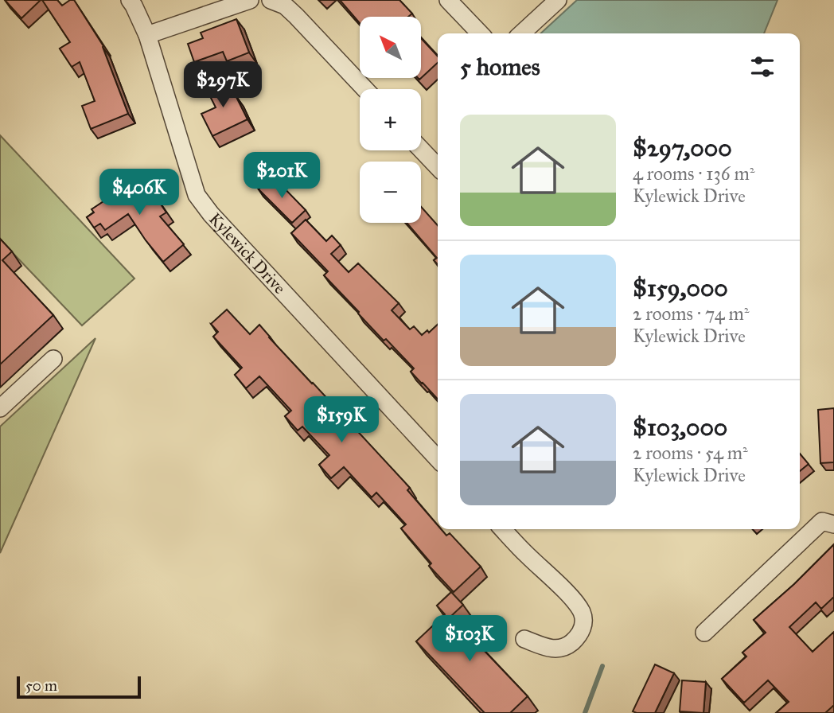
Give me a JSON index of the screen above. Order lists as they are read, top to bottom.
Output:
{
  "streets": {
    "street": ["Kylewick Drive"]
  },
  "scale_bar": "50 m",
  "north": "top left",
  "page": {
    "map_buttons": ["+", "−"],
    "heading": "5 homes",
    "price": [
      "$297K",
      "$201K",
      "$406K",
      "$159K",
      "$103K"
    ],
    "list": [
      {
        "name": "$297,000",
        "note": "4 rooms · 136 m² · Kylewick Drive"
      },
      {
        "name": "$159,000",
        "note": "2 rooms · 74 m² · Kylewick Drive"
      },
      {
        "name": "$103,000",
        "note": "2 rooms · 54 m² · Kylewick Drive"
      }
    ],
    "scale": "50 m"
  }
}
